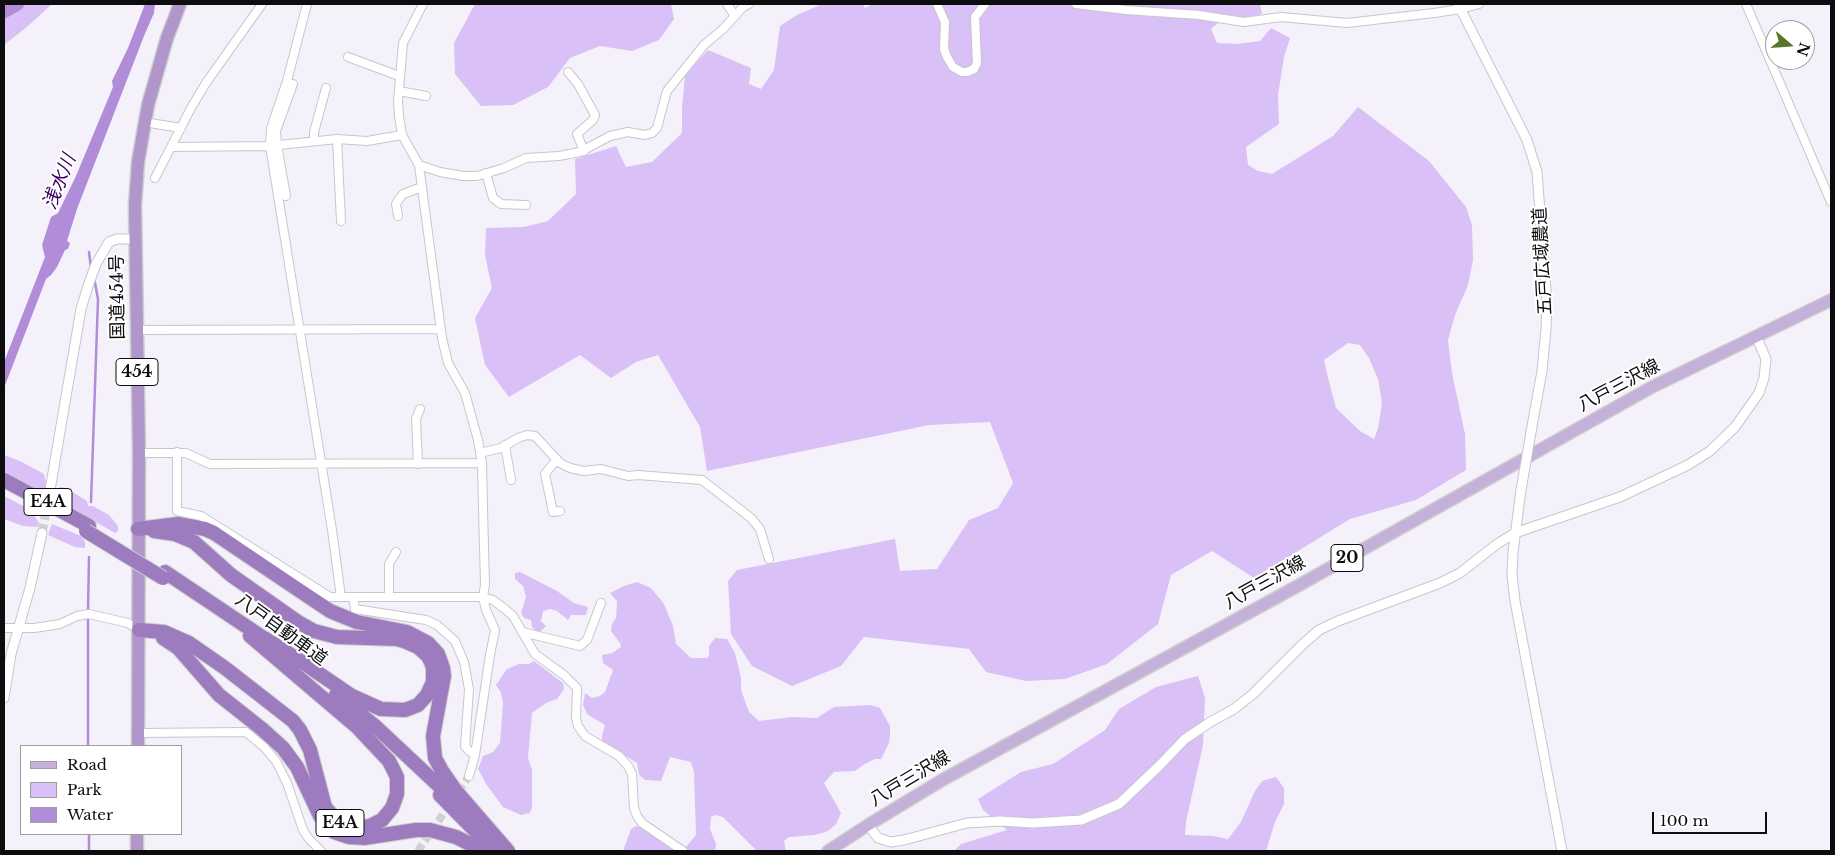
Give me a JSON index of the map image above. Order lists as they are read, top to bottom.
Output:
{
  "streets": {
    "highway": [
      "国道454号",
      "454",
      "E4A",
      "八戸自動車道"
    ],
    "main road": ["八戸三沢線", "20"],
    "street": ["五戸広域農道"]
  },
  "crossings": [
    ["国道454号", "E4A"],
    ["E4A", "八戸自動車道"]
  ],
  "water": ["浅水川"],
  "legend": ["Road", "Park", "Water"],
  "scale_bar": "100 m",
  "north": "right"
}
